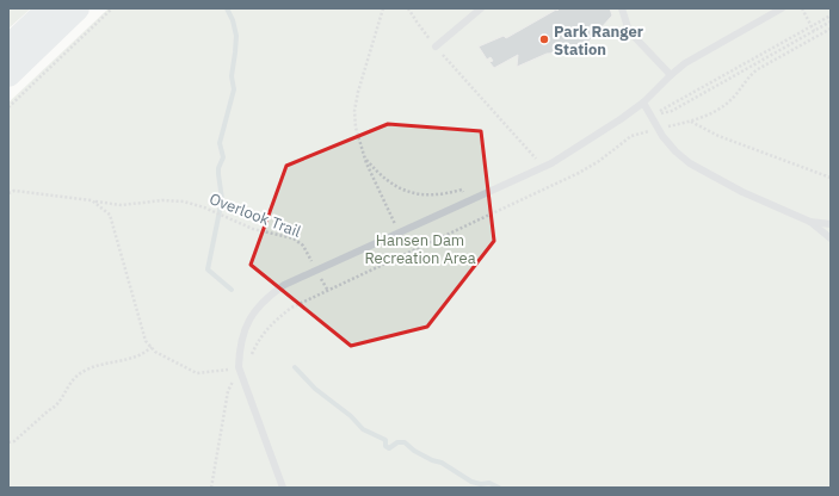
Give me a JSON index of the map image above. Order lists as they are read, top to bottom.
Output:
{
  "streets": {
    "path": ["Overlook Trail"]
  },
  "parks": ["Hansen Dam Recreation Area"],
  "places": ["Park Ranger Station"]
}
